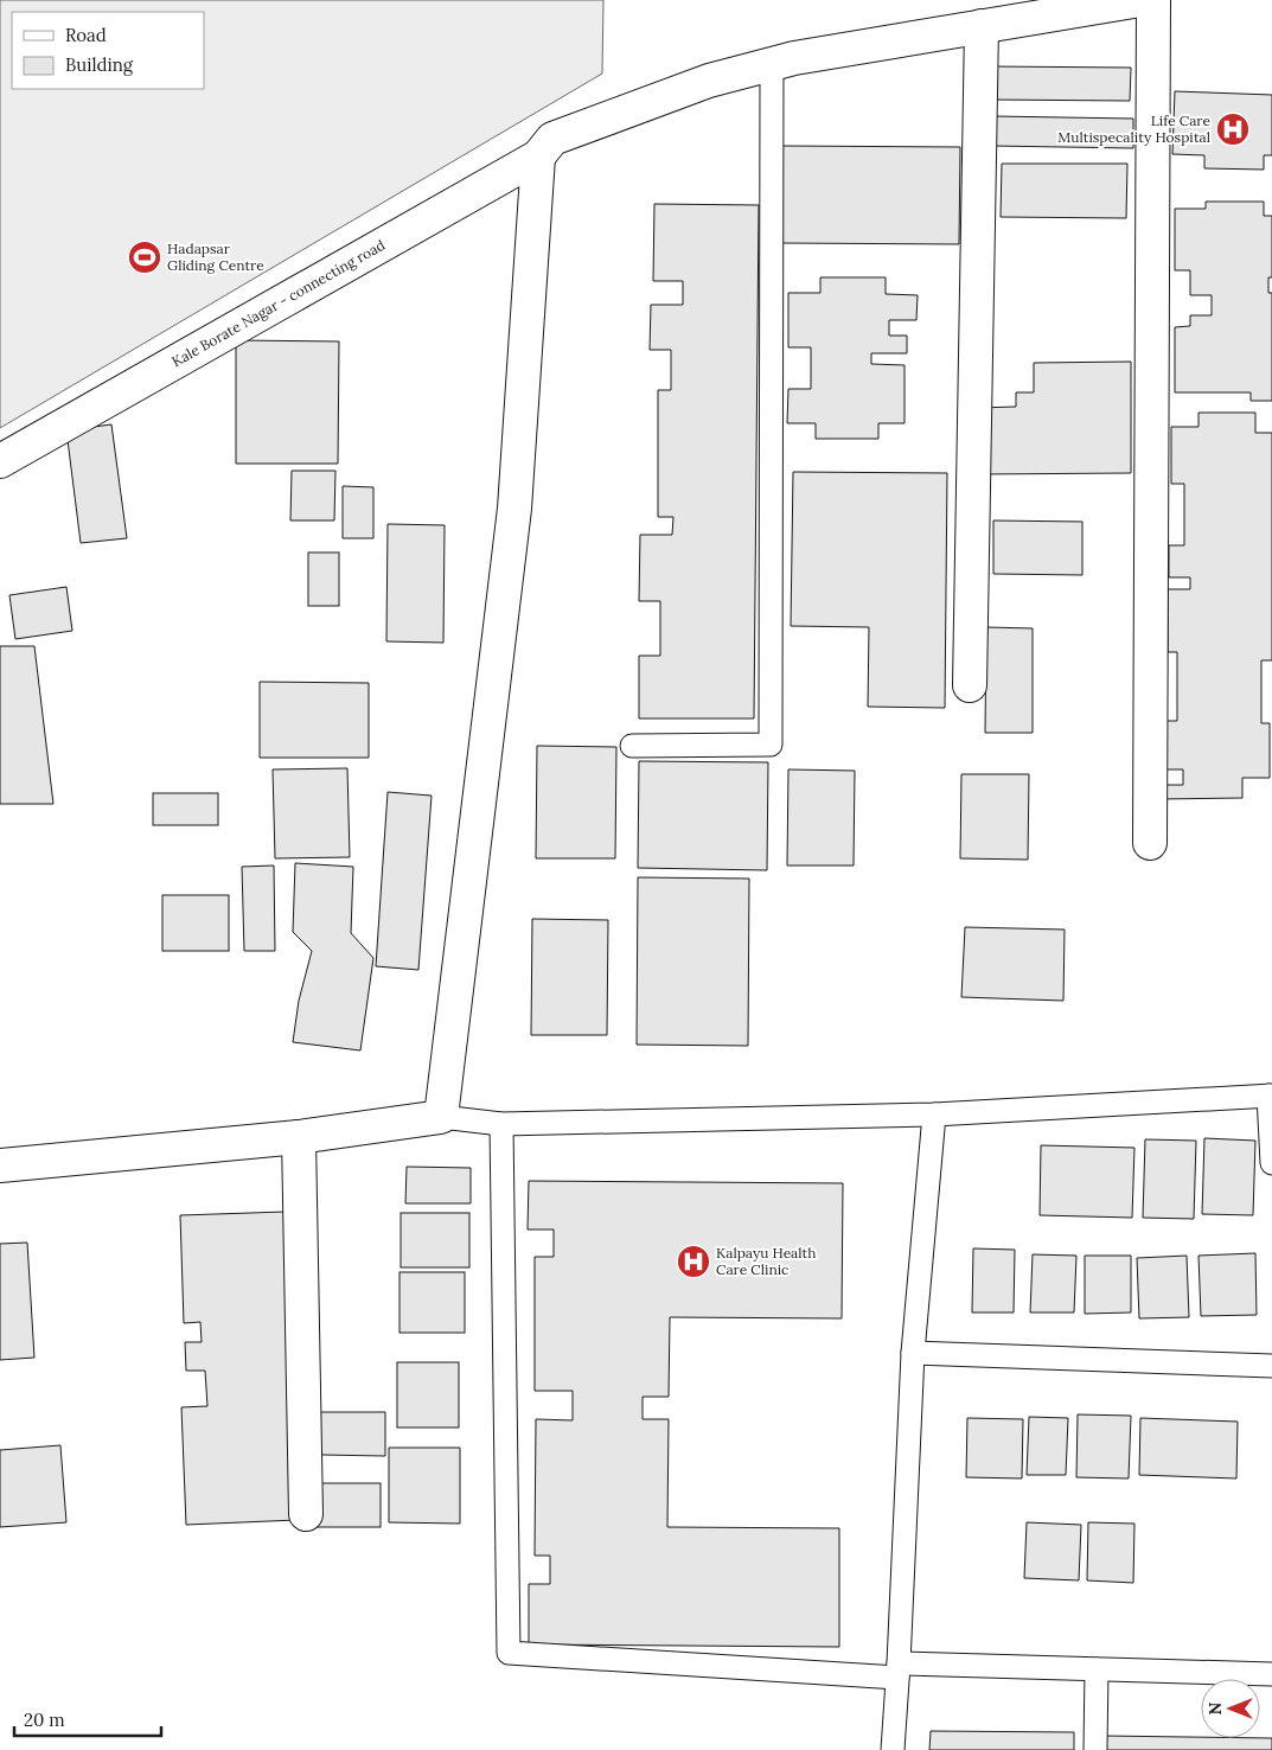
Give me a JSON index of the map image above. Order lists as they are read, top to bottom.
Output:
{
  "streets": {
    "street": ["Kale Borate Nagar - connecting road"]
  },
  "places": {
    "hospital": ["Life Care Multispecality Hospital", "Kalpayu Health Care Clinic"],
    "sports": ["Hadapsar Gliding Centre"]
  },
  "legend": ["Road", "Building"],
  "scale_bar": "20 m",
  "north": "left"
}
